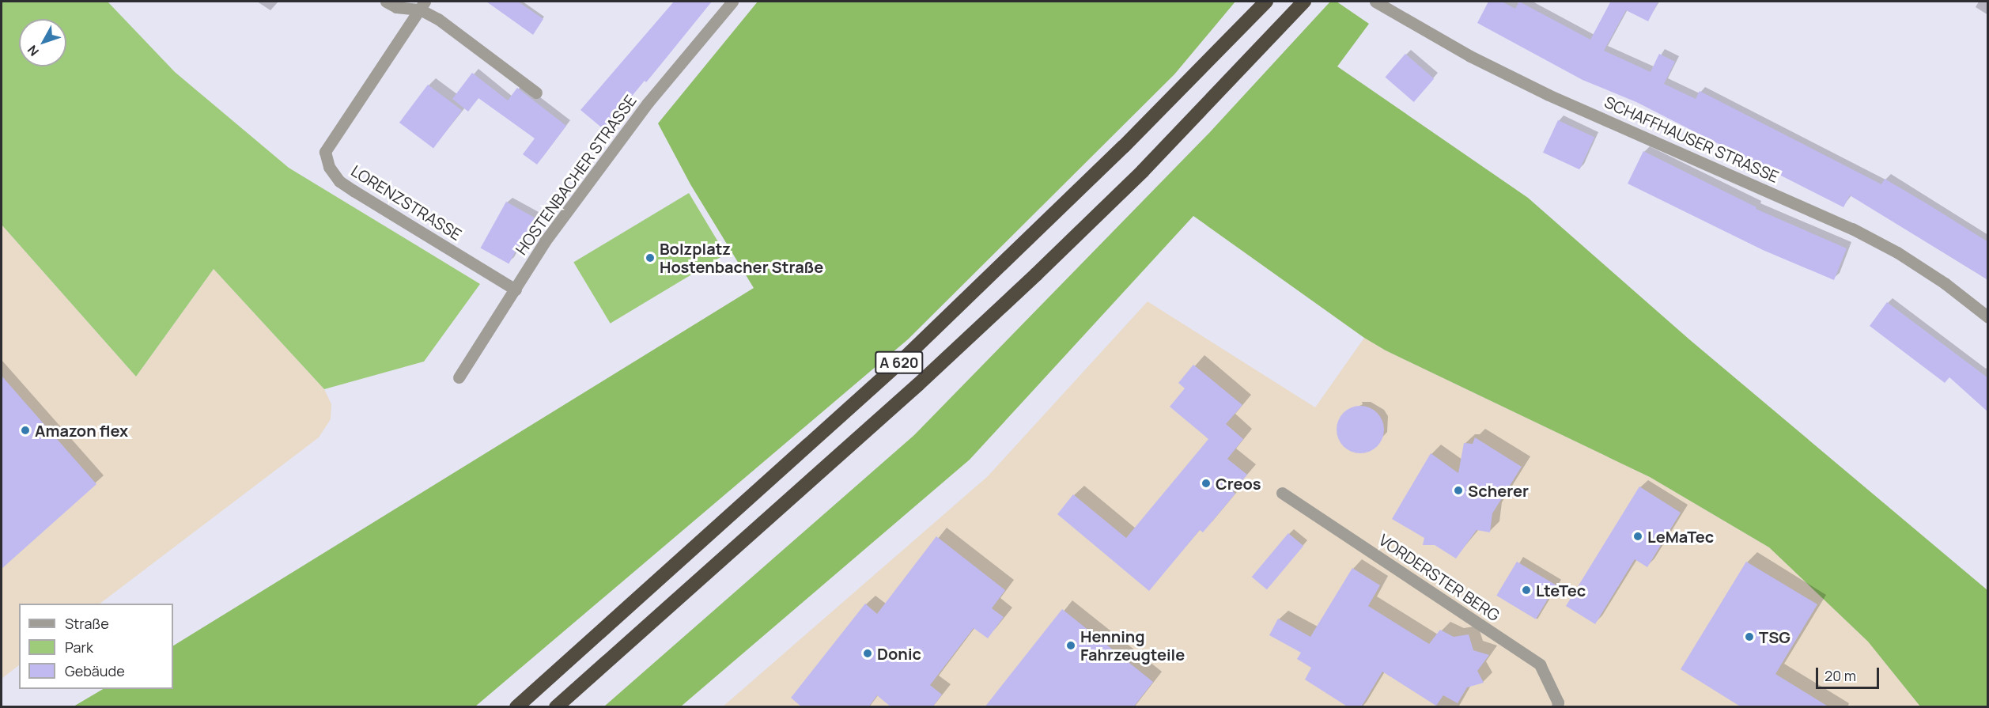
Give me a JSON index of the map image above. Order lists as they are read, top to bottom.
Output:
{
  "streets": {
    "highway": ["A 620"],
    "street": [
      "SCHAFFHAUSER STRASSE",
      "HOSTENBACHER STRASSE",
      "LORENZSTRASSE",
      "VORDERSTER BERG"
    ]
  },
  "crossings": [
    ["HOSTENBACHER STRASSE", "LORENZSTRASSE"]
  ],
  "places": [
    "Bolzplatz Hostenbacher Straße",
    "Amazon flex",
    "Creos",
    "Scherer",
    "LeMaTec",
    "LteTec",
    "TSG",
    "Henning Fahrzeugteile",
    "Donic"
  ],
  "legend": ["Straße", "Park", "Gebäude"],
  "scale_bar": "20 m",
  "north": "bottom left"
}
